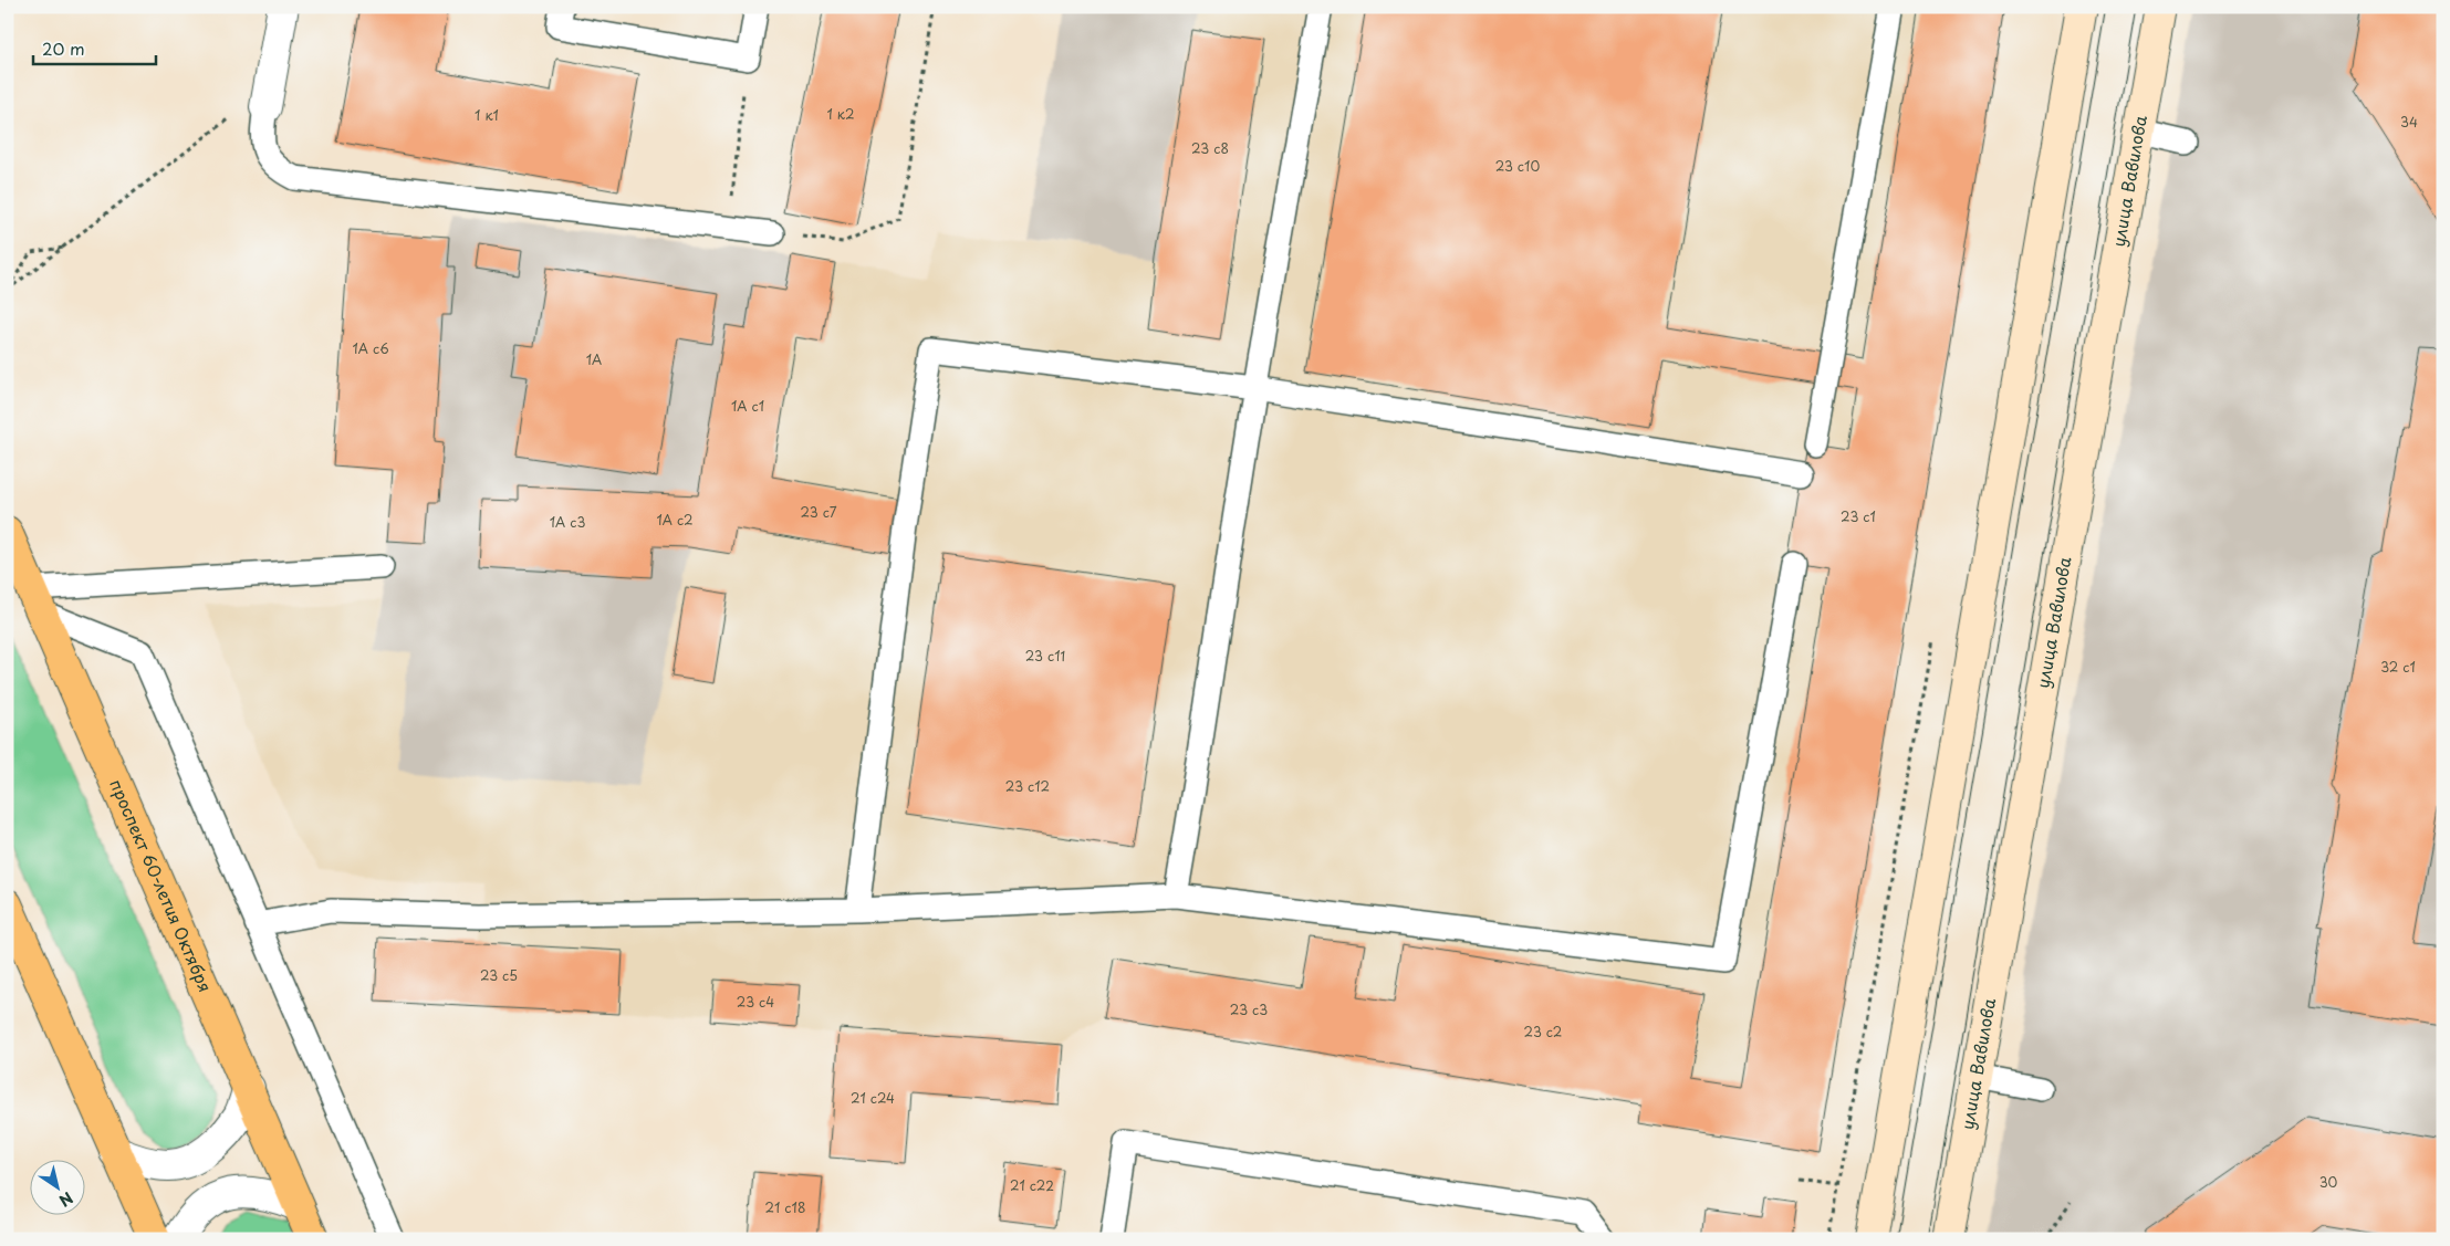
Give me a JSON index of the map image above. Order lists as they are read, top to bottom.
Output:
{
  "streets": {
    "main road": ["улица Вавилова", "проспект 60-летия Октября"]
  },
  "house_numbers": [
    "1 к2",
    "1 к1",
    "34",
    "23 с8",
    "23 с10",
    "1А с6",
    "1А",
    "1А с1",
    "23 с7",
    "23 с1",
    "1А с2",
    "1А с3",
    "23 с11",
    "32 с1",
    "23 с12",
    "23 с5",
    "23 с4",
    "23 с3",
    "23 с2",
    "21 с24",
    "30",
    "21 с22",
    "21 с18"
  ],
  "scale_bar": "20 m",
  "north": "bottom right"
}
